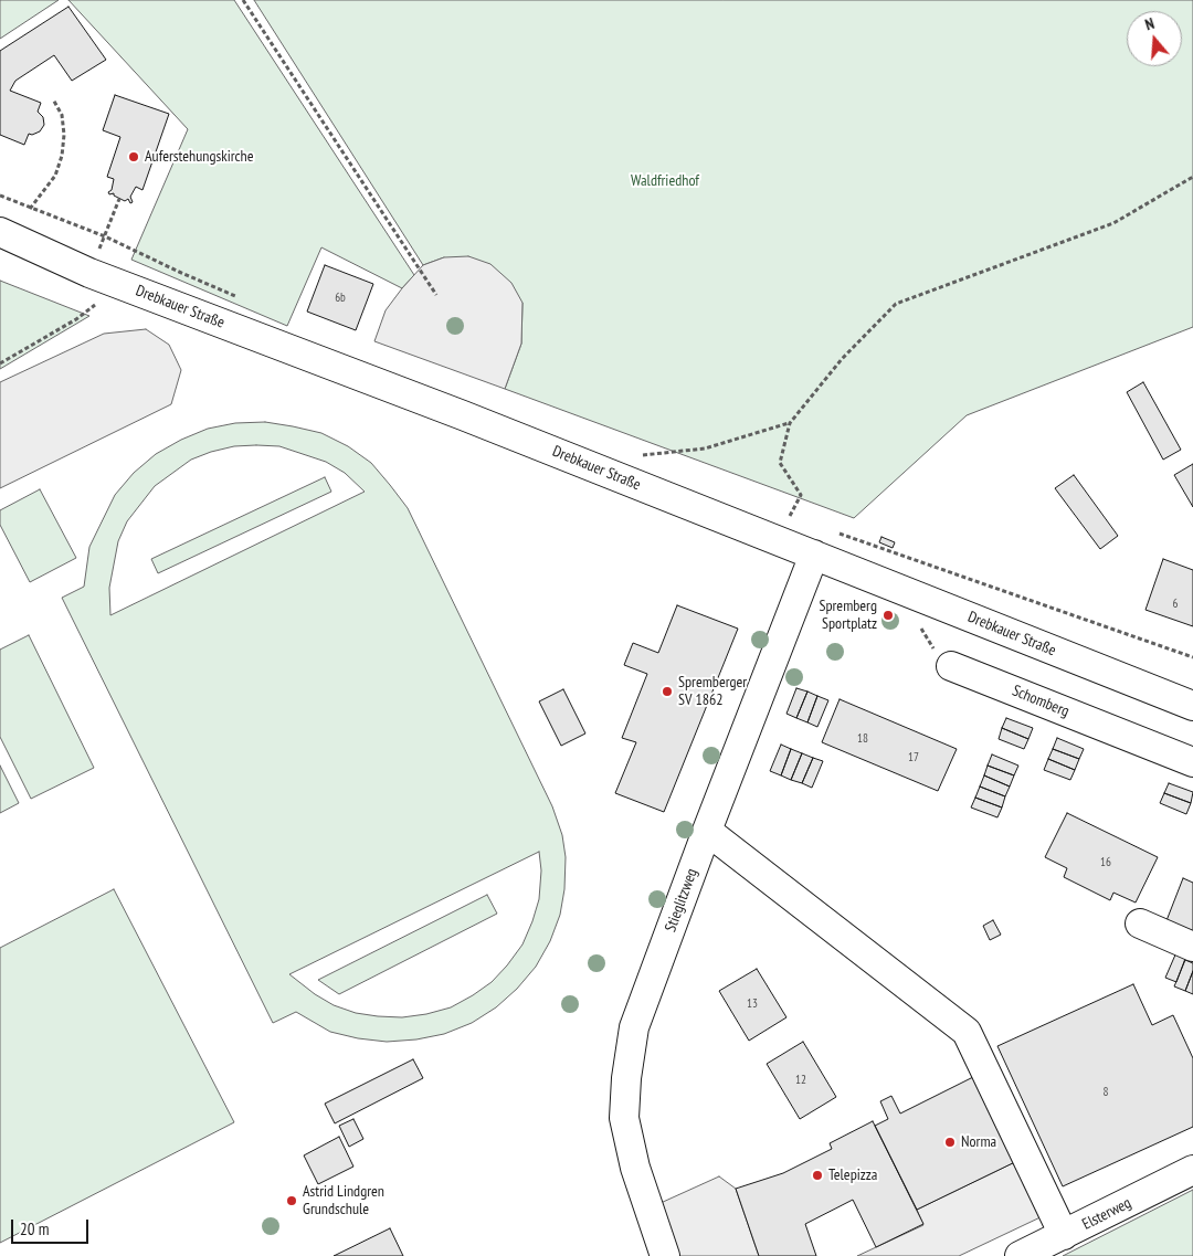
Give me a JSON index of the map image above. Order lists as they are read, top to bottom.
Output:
{
  "streets": {
    "street": [
      "Drebkauer Straße",
      "Schomberg",
      "Stieglitzweg",
      "Elsterweg"
    ]
  },
  "crossings": [
    ["Drebkauer Straße", "Stieglitzweg"]
  ],
  "parks": ["Waldfriedhof"],
  "places": [
    "Auferstehungskirche",
    "Spremberg Sportplatz",
    "Spremberger SV 1862",
    "Norma",
    "Telepizza",
    "Astrid Lindgren Grundschule"
  ],
  "house_numbers": [
    "6b",
    "6",
    "18",
    "17",
    "16",
    "13",
    "12",
    "8"
  ],
  "scale_bar": "20 m",
  "north": "top"
}
